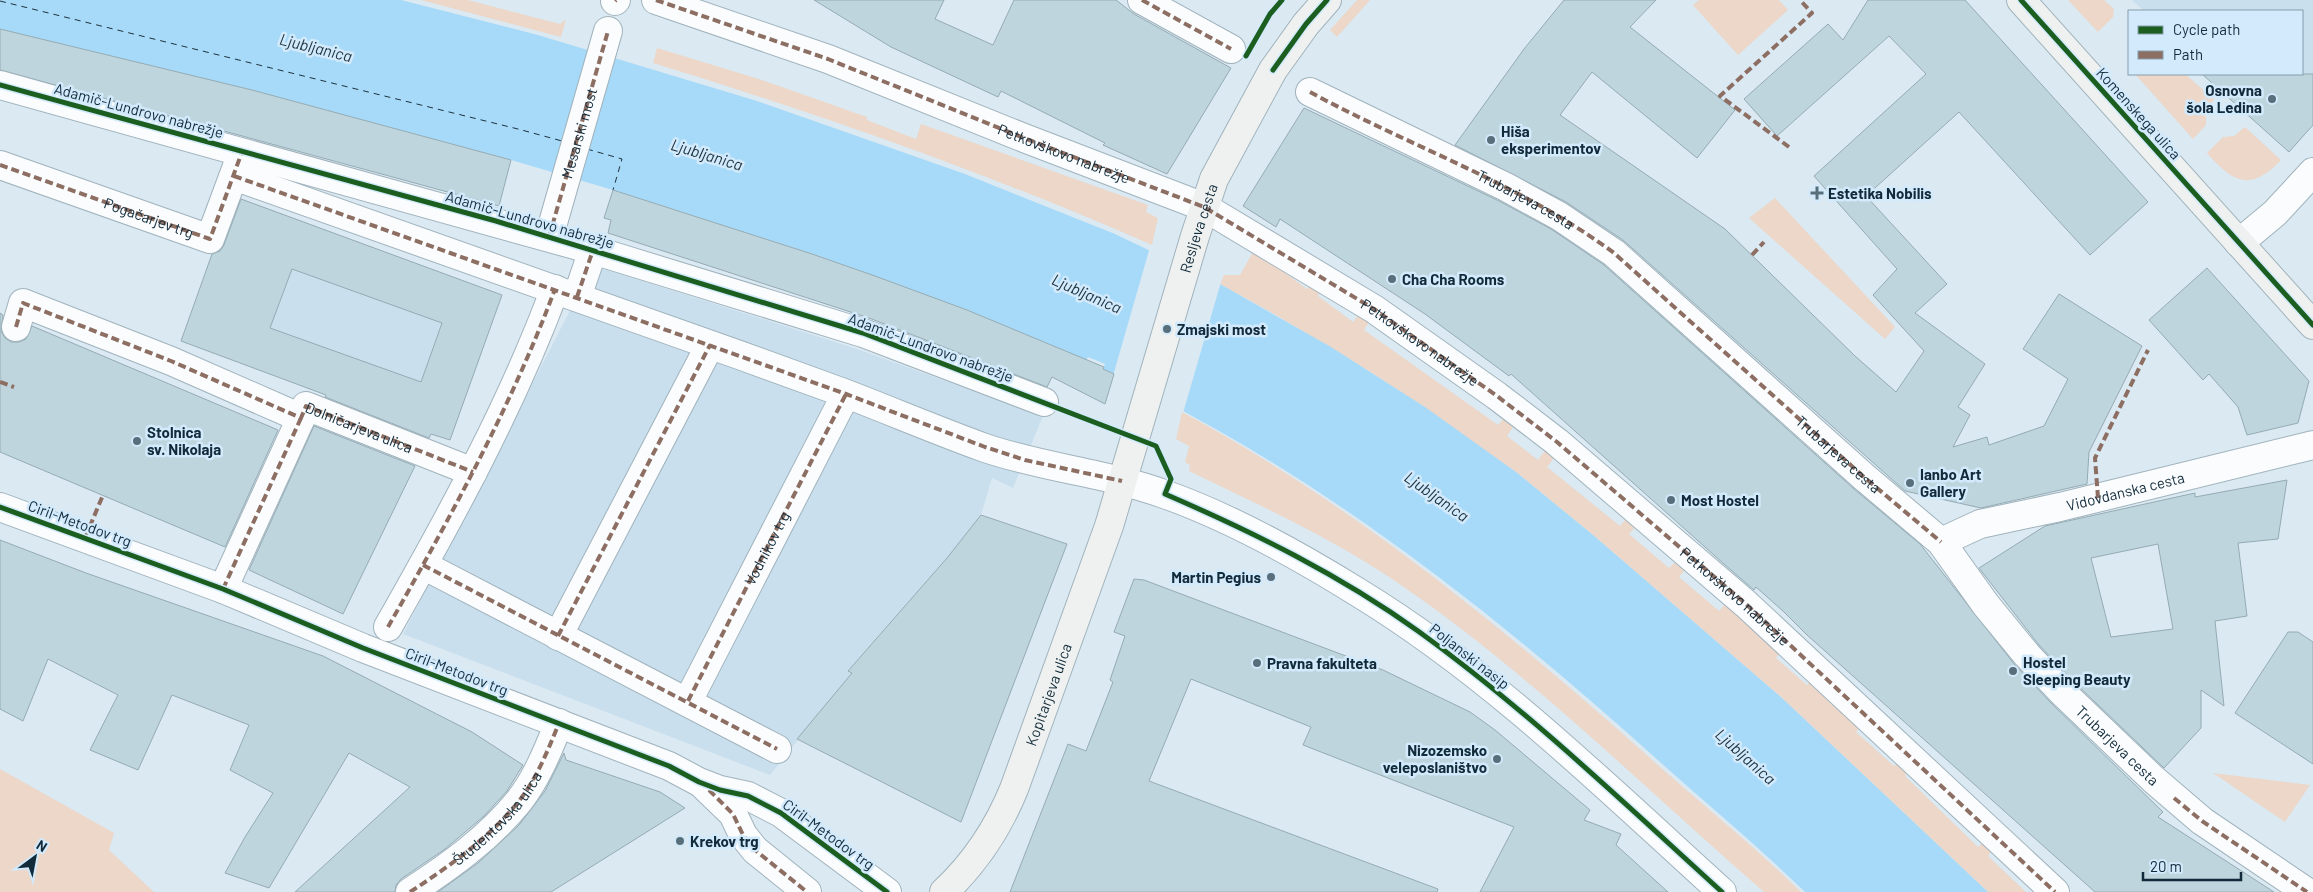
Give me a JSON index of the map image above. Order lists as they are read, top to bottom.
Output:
{
  "streets": {
    "main road": ["Komenskega ulica", "Resljeva cesta", "Kopitarjeva ulica"],
    "street": [
      "Adamič-Lundrovo nabrežje",
      "Mesarski most",
      "Petkovškovo nabrežje",
      "Trubarjeva cesta",
      "Pogačarjev trg",
      "Dolničarjeva ulica",
      "Vidovdanska cesta",
      "Ciril-Metodov trg",
      "Vodnikov trg",
      "Poljanski nasip",
      "Študentovska ulica"
    ]
  },
  "crossings": [
    ["Adamič-Lundrovo nabrežje", "Mesarski most"],
    ["Adamič-Lundrovo nabrežje", "Pogačarjev trg"],
    ["Adamič-Lundrovo nabrežje", "Resljeva cesta"],
    ["Adamič-Lundrovo nabrežje", "Vodnikov trg"],
    ["Adamič-Lundrovo nabrežje", "Poljanski nasip"],
    ["Adamič-Lundrovo nabrežje", "Kopitarjeva ulica"],
    ["Petkovškovo nabrežje", "Resljeva cesta"],
    ["Trubarjeva cesta", "Vidovdanska cesta"],
    ["Resljeva cesta", "Poljanski nasip"],
    ["Resljeva cesta", "Kopitarjeva ulica"],
    ["Ciril-Metodov trg", "Študentovska ulica"],
    ["Poljanski nasip", "Kopitarjeva ulica"]
  ],
  "water": ["Ljubljanica"],
  "places": {
    "other": [
      "Osnovna šola Ledina",
      "Hiša eksperimentov",
      "Cha Cha Rooms",
      "Zmajski most",
      "Stolnica sv. Nikolaja",
      "Ianbo Art Gallery",
      "Most Hostel",
      "Martin Pegius",
      "Pravna fakulteta",
      "Hostel Sleeping Beauty",
      "Nizozemsko veleposlaništvo",
      "Krekov trg"
    ],
    "health": ["Estetika Nobilis"]
  },
  "legend": ["Cycle path", "Path"],
  "scale_bar": "20 m",
  "north": "top right"
}
